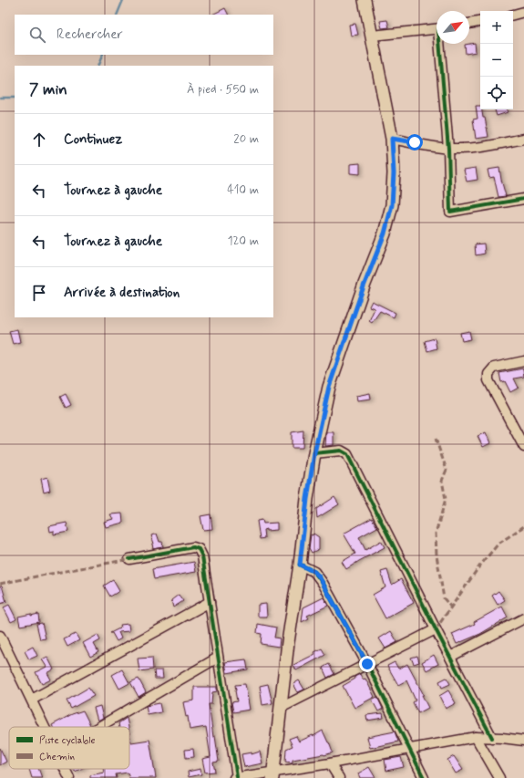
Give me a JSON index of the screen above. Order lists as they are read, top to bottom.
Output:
{
  "legend": ["Piste cyclable", "Chemin"],
  "north": "top right",
  "page": {
    "map_buttons": ["+", "−"],
    "search": "Rechercher",
    "heading": ["7 min", "À pied · 550 m"],
    "list": [
      ["Continuez", "20 m"],
      ["Tournez à gauche", "410 m"],
      ["Tournez à gauche", "120 m"],
      "Arrivée à destination"
    ]
  }
}
